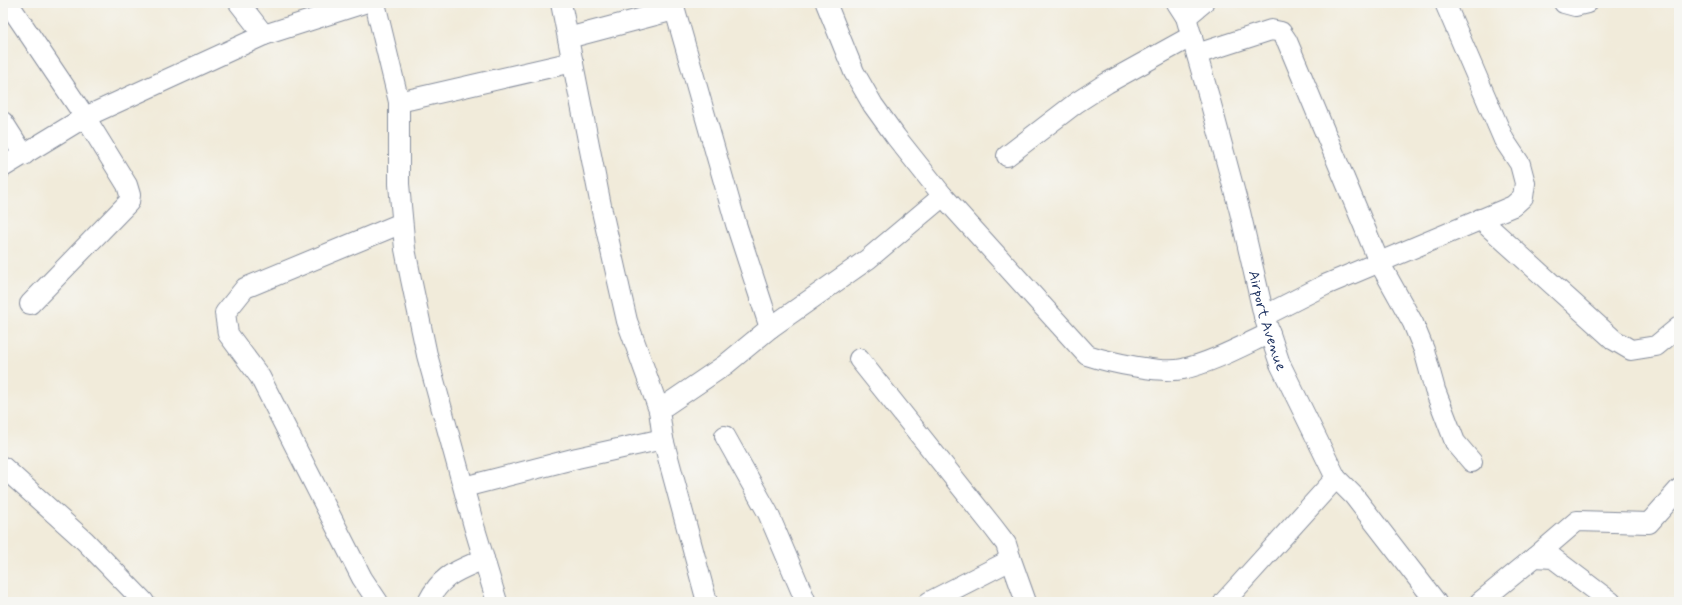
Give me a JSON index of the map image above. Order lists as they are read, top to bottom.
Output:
{
  "streets": {
    "street": ["Airport Avenue"]
  }
}
